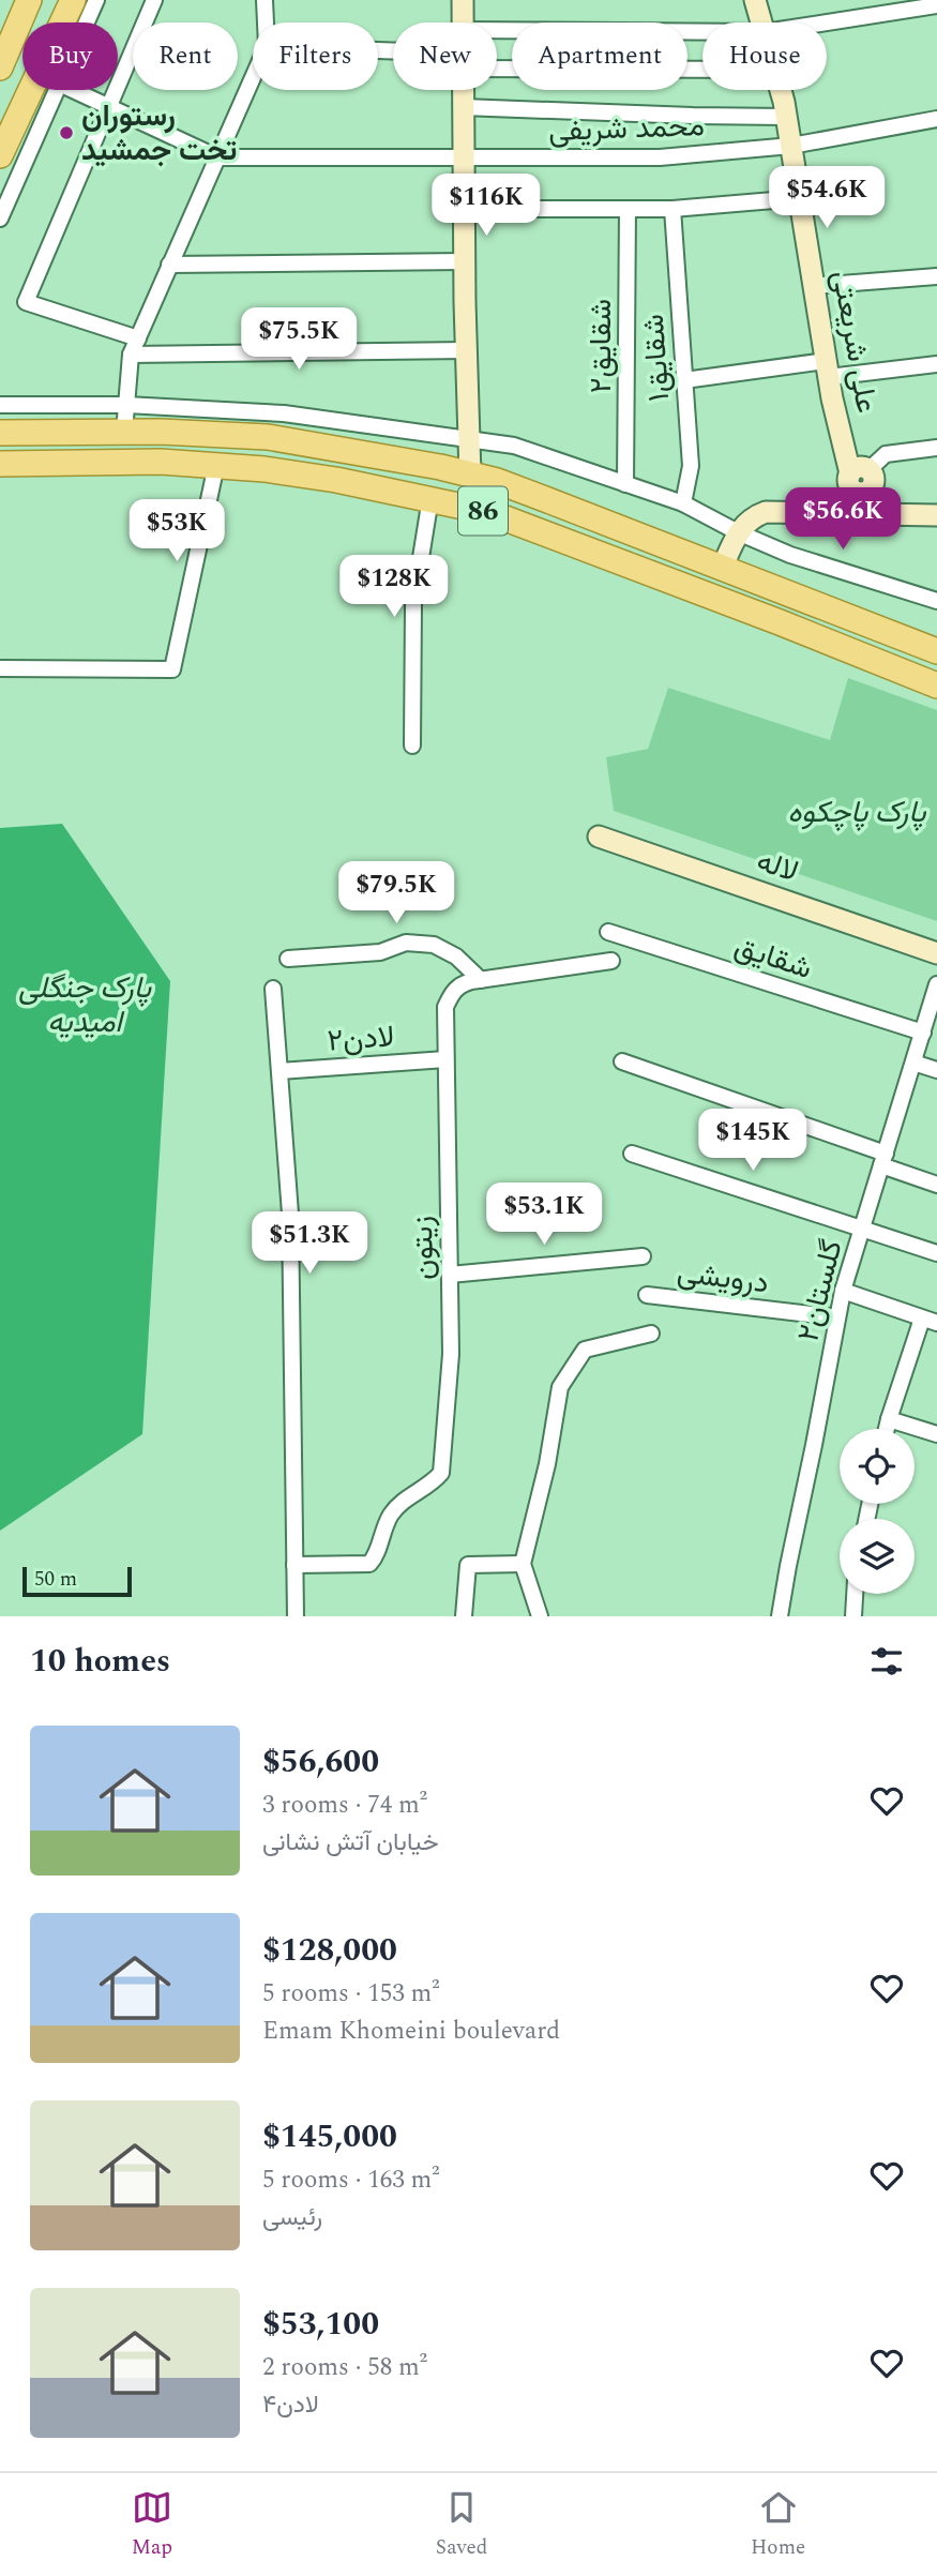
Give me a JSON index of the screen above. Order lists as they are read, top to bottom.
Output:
{
  "streets": {
    "main road": ["86"],
    "street": [
      "محمد شریفی",
      "علی شریعتی",
      "شقایق۲",
      "شقایق۱",
      "لاله",
      "شقایق",
      "لادن۲",
      "زیتون",
      "درویشی",
      "گلستان۲"
    ]
  },
  "crossings": [
    ["محمد شریفی", "علی شریعتی"],
    ["شقایق", "گلستان۲"],
    ["لادن۲", "زیتون"],
    ["درویشی", "گلستان۲"]
  ],
  "parks": ["پارک پاچکوه", "پارک جنگلی امیدیه"],
  "places": ["رستوران تخت جمشید"],
  "scale_bar": "50 m",
  "page": {
    "chip": [
      "Buy",
      "Rent",
      "Filters",
      "New",
      "Apartment",
      "House"
    ],
    "price": [
      "$54.6K",
      "$116K",
      "$75.5K",
      "$56.6K",
      "$53K",
      "$128K",
      "$79.5K",
      "$145K",
      "$53.1K",
      "$51.3K"
    ],
    "scale": "50 m",
    "heading": "10 homes",
    "list": [
      {
        "name": "$56,600",
        "note": "3 rooms · 74 m² · خیابان آتش نشانی"
      },
      {
        "name": "$128,000",
        "note": "5 rooms · 153 m² · Emam Khomeini boulevard"
      },
      {
        "name": "$145,000",
        "note": "5 rooms · 163 m² · رئیسی"
      },
      {
        "name": "$53,100",
        "note": "2 rooms · 58 m² · لادن۴"
      }
    ],
    "tabs": ["Map", "Saved", "Home"]
  }
}
